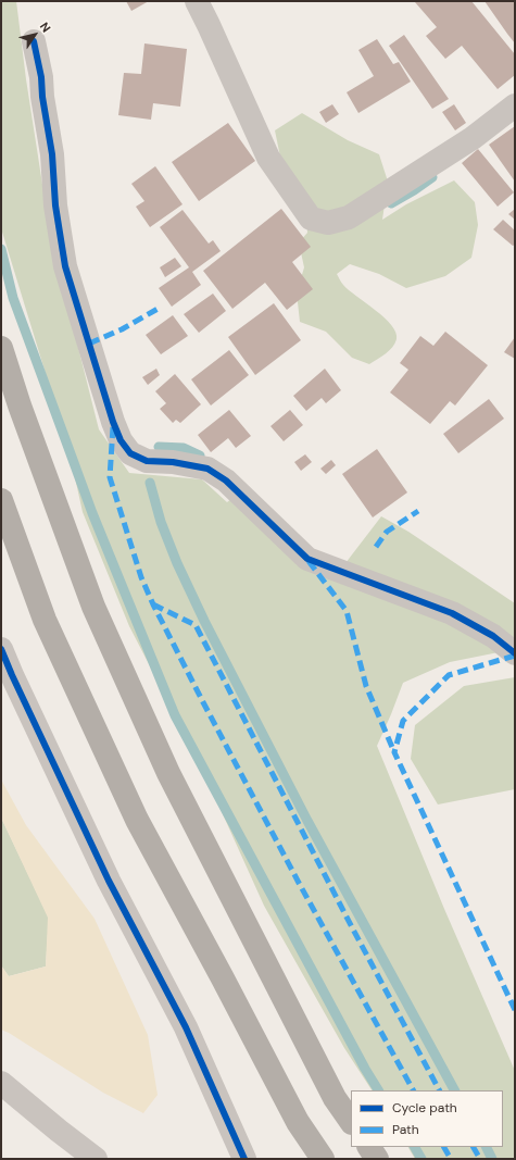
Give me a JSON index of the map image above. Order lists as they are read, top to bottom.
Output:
{
  "legend": ["Cycle path", "Path"],
  "north": "top right"
}
